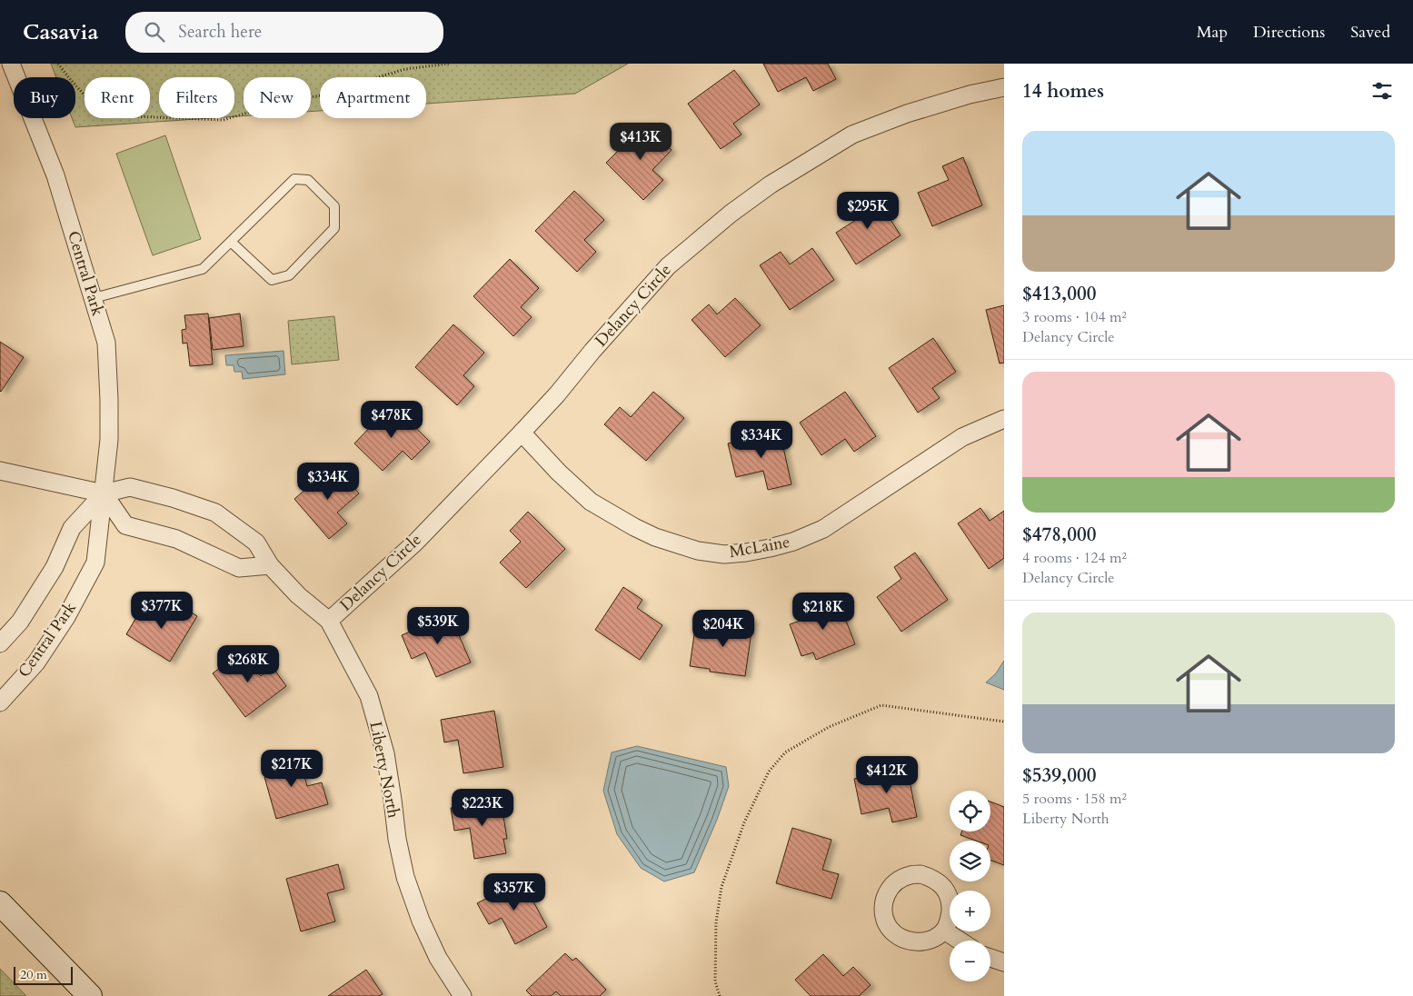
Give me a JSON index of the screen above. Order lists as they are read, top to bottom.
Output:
{
  "streets": {
    "street": [
      "Central Park",
      "Delancy Circle",
      "McLaine",
      "Liberty North"
    ]
  },
  "crossings": [
    ["Central Park", "Liberty North"],
    ["Delancy Circle", "McLaine"],
    ["Delancy Circle", "Liberty North"]
  ],
  "scale_bar": "20 m",
  "page": {
    "header": "Casavia",
    "search": "Search here",
    "nav": ["Map", "Directions", "Saved"],
    "heading": "14 homes",
    "chip": [
      "Buy",
      "Rent",
      "Filters",
      "New",
      "Apartment"
    ],
    "list": [
      {
        "name": "$413,000",
        "note": "3 rooms · 104 m² · Delancy Circle"
      },
      {
        "name": "$478,000",
        "note": "4 rooms · 124 m² · Delancy Circle"
      },
      {
        "name": "$539,000",
        "note": "5 rooms · 158 m² · Liberty North"
      }
    ],
    "price": [
      "$413K",
      "$295K",
      "$478K",
      "$334K",
      "$334K",
      "$377K",
      "$218K",
      "$539K",
      "$204K",
      "$268K",
      "$217K",
      "$412K",
      "$223K",
      "$357K"
    ],
    "map_buttons": ["+", "−"],
    "scale": "20 m"
  }
}
